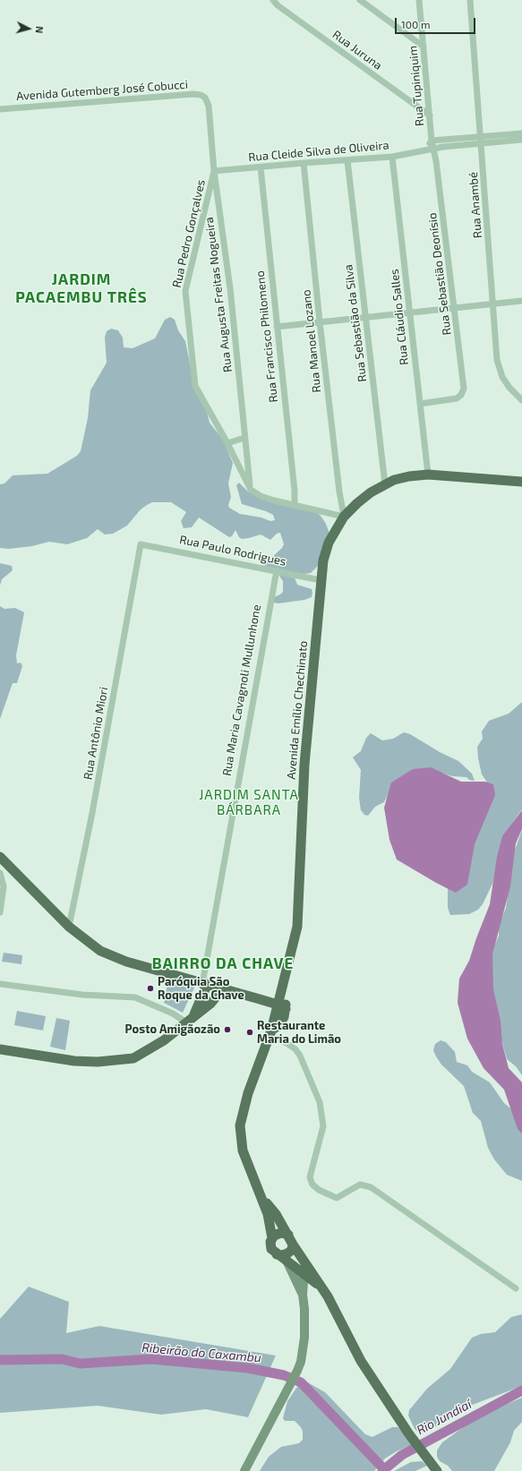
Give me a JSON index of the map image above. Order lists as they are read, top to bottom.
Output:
{
  "streets": {
    "main road": ["Rua Maria Cavagnoli Mullunhone", "Avenida Emílio Chechinato"],
    "street": [
      "Rua Juruna",
      "Rua Tupiniquim",
      "Avenida Gutemberg José Cobucci",
      "Rua Cleide Silva de Oliveira",
      "Rua Anambé",
      "Rua Pedro Gonçalves",
      "Rua Sebastião Deonísio",
      "Rua Augusta Freitas Nogueira",
      "Rua Cláudio Salles",
      "Rua Sebastião da Silva",
      "Rua Francisco Philomeno",
      "Rua Manoel Lozano",
      "Rua Paulo Rodrigues",
      "Rua Antônio Miori"
    ]
  },
  "crossings": [
    ["Rua Juruna", "Rua Tupiniquim"],
    ["Rua Tupiniquim", "Rua Cleide Silva de Oliveira"],
    ["Rua Tupiniquim", "Rua Sebastião Deonísio"],
    ["Avenida Gutemberg José Cobucci", "Rua Augusta Freitas Nogueira"],
    ["Rua Cleide Silva de Oliveira", "Rua Anambé"],
    ["Rua Cleide Silva de Oliveira", "Rua Pedro Gonçalves"],
    ["Rua Cleide Silva de Oliveira", "Rua Sebastião Deonísio"],
    ["Rua Cleide Silva de Oliveira", "Rua Augusta Freitas Nogueira"],
    ["Rua Cleide Silva de Oliveira", "Rua Cláudio Salles"],
    ["Rua Cleide Silva de Oliveira", "Rua Sebastião da Silva"],
    ["Rua Cleide Silva de Oliveira", "Rua Francisco Philomeno"],
    ["Rua Cleide Silva de Oliveira", "Rua Manoel Lozano"],
    ["Rua Pedro Gonçalves", "Rua Augusta Freitas Nogueira"],
    ["Rua Sebastião Deonísio", "Rua Cláudio Salles"],
    ["Rua Cláudio Salles", "Avenida Emílio Chechinato"],
    ["Rua Sebastião da Silva", "Avenida Emílio Chechinato"],
    ["Rua Manoel Lozano", "Avenida Emílio Chechinato"],
    ["Rua Paulo Rodrigues", "Rua Maria Cavagnoli Mullunhone"],
    ["Rua Paulo Rodrigues", "Avenida Emílio Chechinato"],
    ["Rua Paulo Rodrigues", "Rua Antônio Miori"]
  ],
  "districts": ["JARDIM PACAEMBU TRÊS", "JARDIM SANTA BÁRBARA", "BAIRRO DA CHAVE"],
  "water": ["Ribeirão do Caxambu", "Rio Jundiaí"],
  "places": ["Paróquia São Roque da Chave", "Posto Amigãozão", "Restaurante Maria do Limão"],
  "scale_bar": "100 m",
  "north": "right"
}
